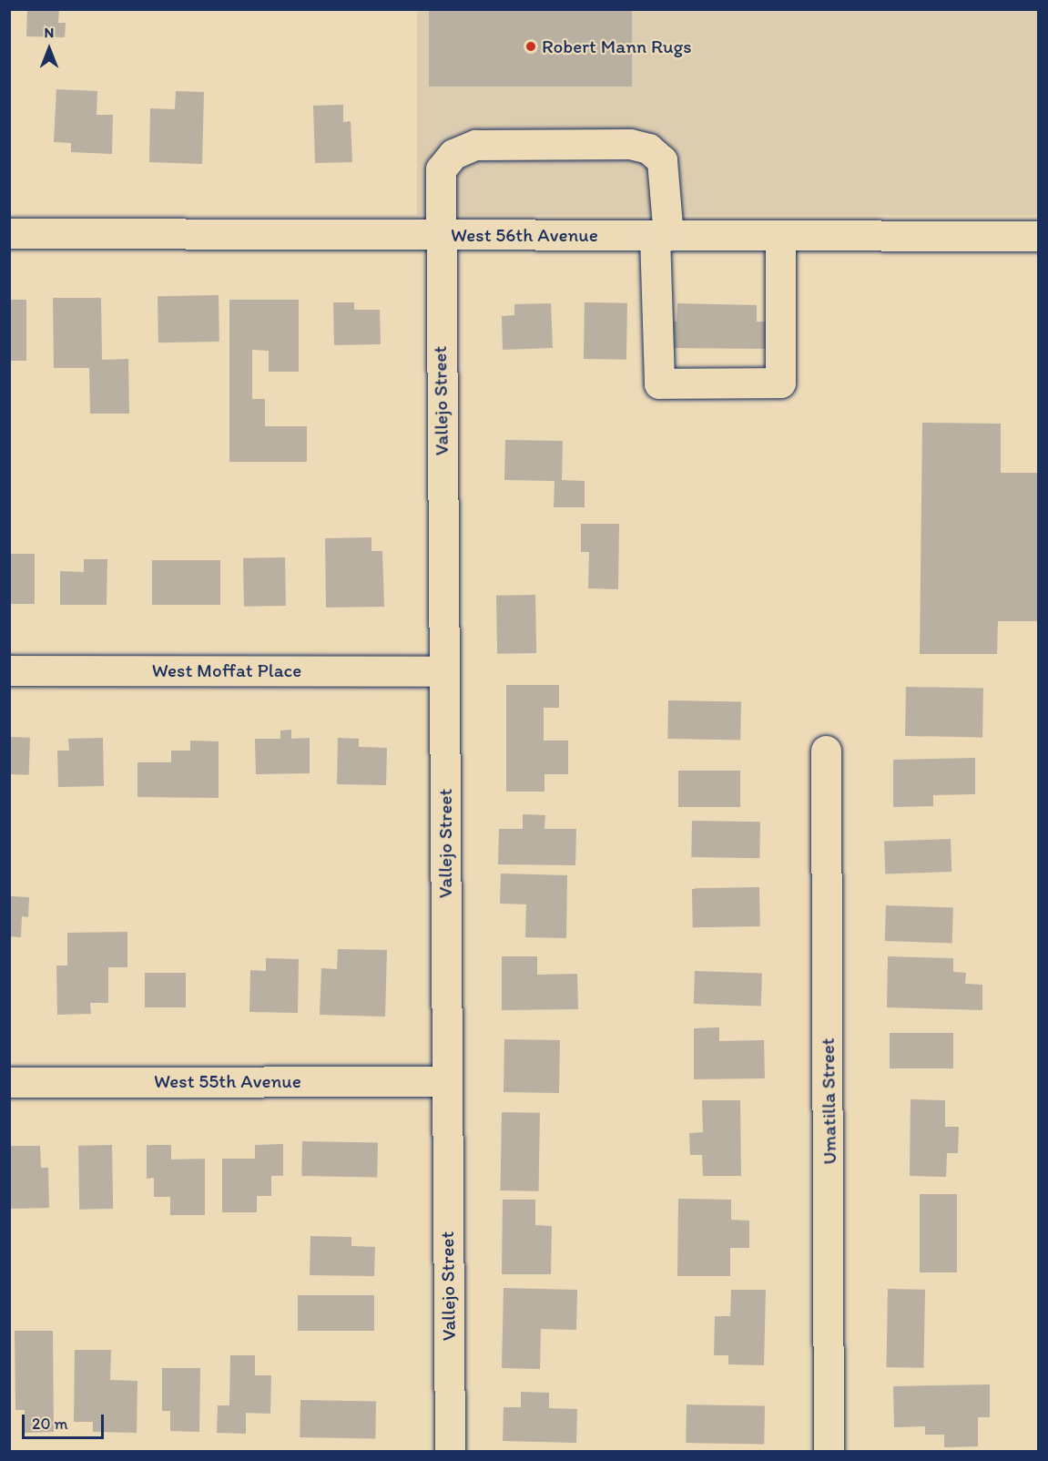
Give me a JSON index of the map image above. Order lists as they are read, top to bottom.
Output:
{
  "streets": {
    "street": [
      "West 56th Avenue",
      "Vallejo Street",
      "West Moffat Place",
      "West 55th Avenue",
      "Umatilla Street"
    ]
  },
  "crossings": [
    ["West 56th Avenue", "Vallejo Street"],
    ["Vallejo Street", "West Moffat Place"],
    ["Vallejo Street", "West 55th Avenue"]
  ],
  "places": ["Robert Mann Rugs"],
  "scale_bar": "20 m",
  "north": "top"
}
